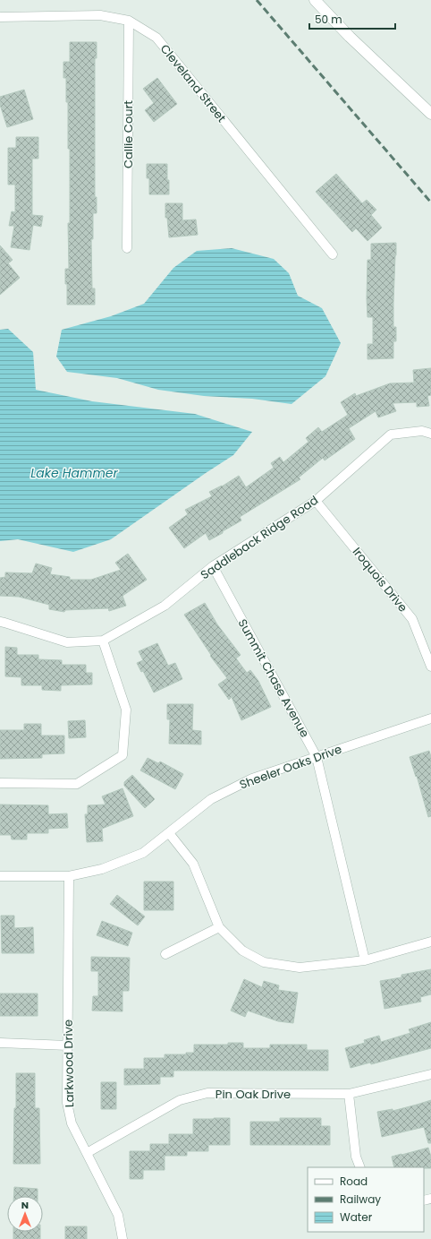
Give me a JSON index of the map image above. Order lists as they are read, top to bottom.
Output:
{
  "streets": {
    "street": [
      "Cleveland Street",
      "Callie Court",
      "Saddleback Ridge Road",
      "Iroquois Drive",
      "Summit Chase Avenue",
      "Sheeler Oaks Drive",
      "Larkwood Drive",
      "Pin Oak Drive"
    ]
  },
  "crossings": [
    ["Cleveland Street", "Callie Court"],
    ["Saddleback Ridge Road", "Iroquois Drive"],
    ["Saddleback Ridge Road", "Summit Chase Avenue"],
    ["Summit Chase Avenue", "Sheeler Oaks Drive"],
    ["Sheeler Oaks Drive", "Larkwood Drive"],
    ["Larkwood Drive", "Pin Oak Drive"]
  ],
  "water": ["Lake Hammer"],
  "legend": ["Road", "Railway", "Water"],
  "scale_bar": "50 m",
  "north": "top"
}
